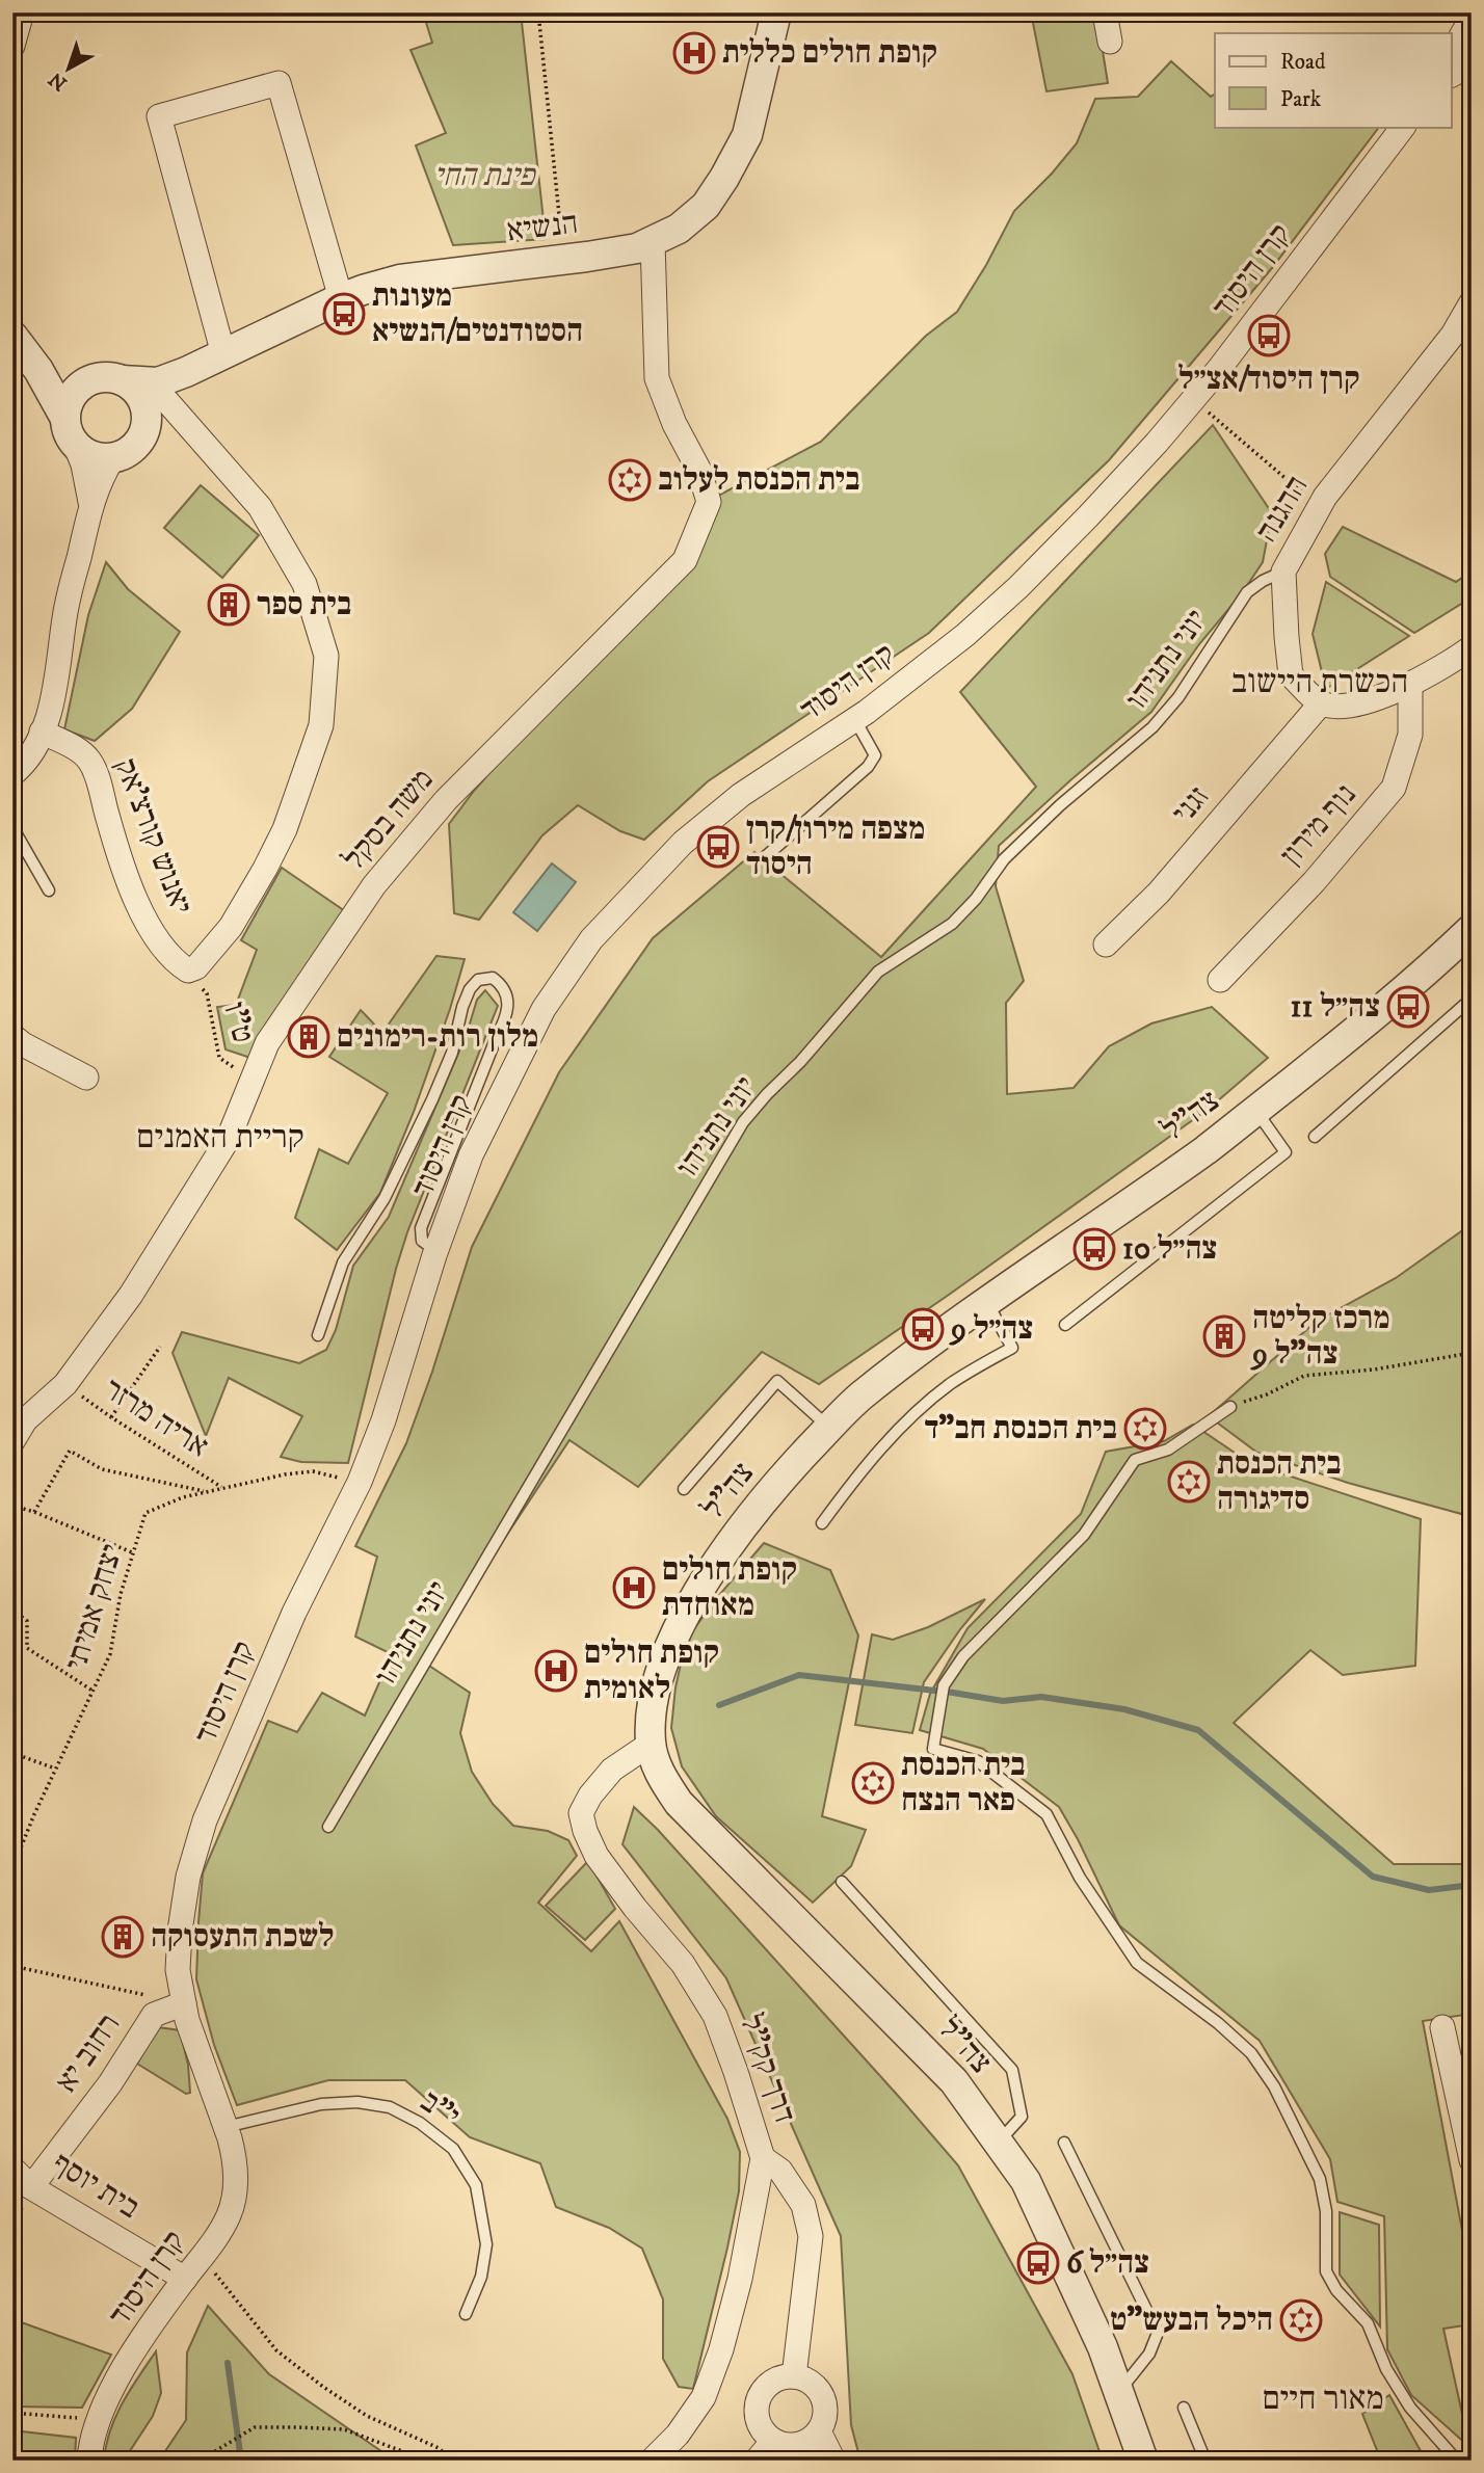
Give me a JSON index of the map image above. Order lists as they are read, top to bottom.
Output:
{
  "streets": {
    "street": [
      "הנשיא",
      "קרן היסוד",
      "ההגנה",
      "זגני",
      "משה בסקל",
      "נוף מירון",
      "יאנוש קורצ'אק",
      "צה\"ל",
      "רחוב יא",
      "דרך קק\"ל",
      "בית יוסף"
    ],
    "lane": ["יוני נתניהו", "י\"ב"],
    "path": ["ט\"ו", "אריה מרזר", "יצחק אמיתי"]
  },
  "crossings": [
    ["הנשיא", "משה בסקל"],
    ["הנשיא", "יאנוש קורצ'אק"],
    ["קרן היסוד", "יצחק אמיתי"],
    ["קרן היסוד", "רחוב יא"],
    ["קרן היסוד", "י\"ב"],
    ["קרן היסוד", "בית יוסף"],
    ["ההגנה", "יוני נתניהו"],
    ["ההגנה", "זגני"],
    ["משה בסקל", "ט\"ו"],
    ["משה בסקל", "אריה מרזר"],
    ["יאנוש קורצ'אק", "ט\"ו"],
    ["צה\"ל", "דרך קק\"ל"],
    ["אריה מרזר", "יצחק אמיתי"],
    ["רחוב יא", "בית יוסף"]
  ],
  "districts": ["הכשרת היישוב", "קריית האמנים", "מאור חיים"],
  "parks": ["פינת החי"],
  "places": {
    "hospital": ["קופת חולים כללית", "קופת חולים מאוחדת", "קופת חולים לאומית"],
    "bus stop": [
      "מעונות הסטודנטים/הנשיא",
      "קרן היסוד/אצ״ל",
      "מצפה מירון/קרן היסוד",
      "צה״ל 11",
      "צה״ל 10",
      "צה״ל 9",
      "צה״ל 6"
    ],
    "synagogue": [
      "בית הכנסת לעלוב",
      "בית הכנסת חב\"ד",
      "בית הכנסת סדיגורה",
      "בית הכנסת פאר הנצח",
      "היכל הבעש\"ט"
    ],
    "building": [
      "בית ספר",
      "מלון רות-רימונים",
      "מרכז קליטה צה\"ל 9",
      "לשכת התעסוקה"
    ]
  },
  "legend": ["Road", "Park"],
  "north": "bottom left"
}
